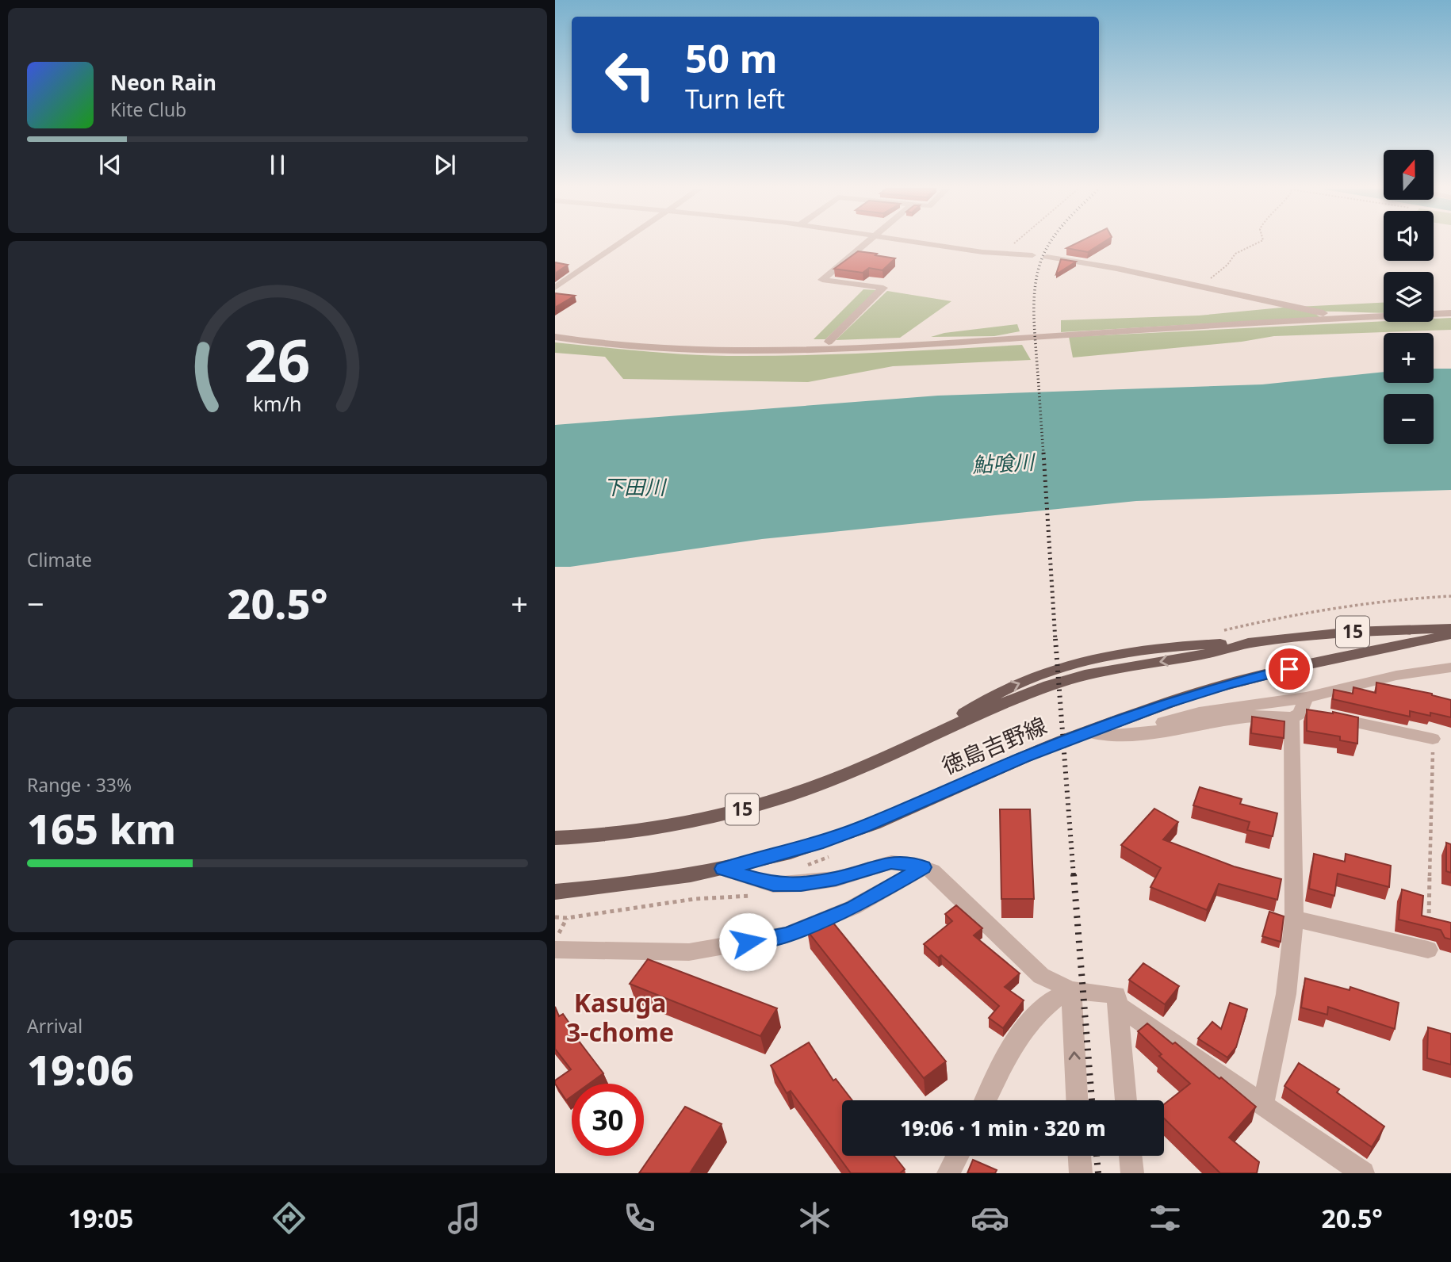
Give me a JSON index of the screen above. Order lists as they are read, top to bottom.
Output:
{
  "streets": {
    "main road": ["15", "徳島吉野線"]
  },
  "districts": ["Kasuga 3-chome"],
  "water": ["鮎喰川", "下田川"],
  "north": "top",
  "page": {
    "turn": ["50 m", "Turn left"],
    "song": ["Neon Rain", "Kite Club"],
    "map_buttons": ["+", "−"],
    "tile": [
      "Climate",
      ["Range · 33%", "165 km"],
      ["Arrival", "19:06"]
    ],
    "heat": ["−", "20.5°", "+"],
    "limit": "30",
    "trip": "19:06 · 1 min · 320 m",
    "tabs": ["19:05", "20.5°"],
    "gauge": ["26", "km/h"]
  }
}
